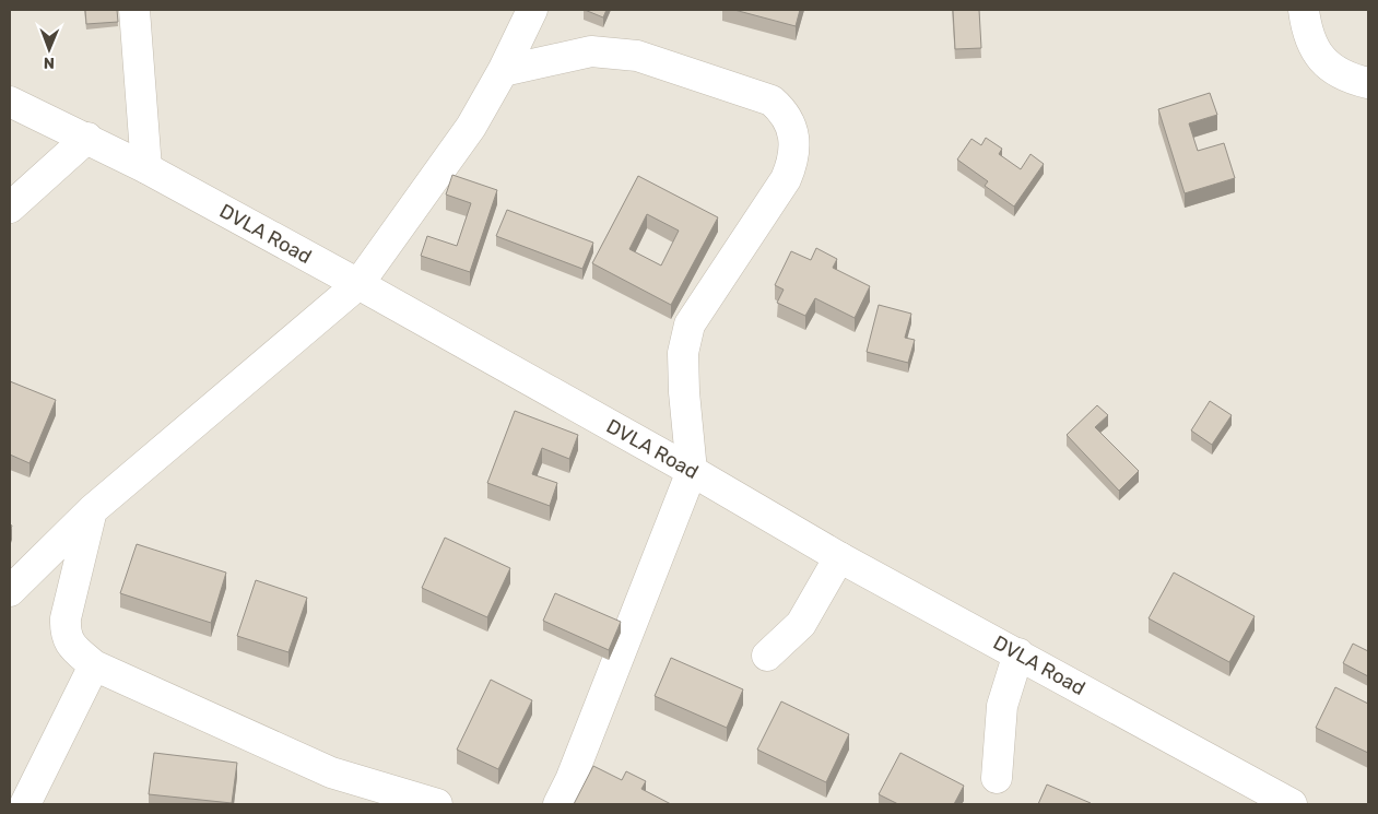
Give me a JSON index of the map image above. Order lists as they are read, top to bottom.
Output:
{
  "streets": {
    "street": ["DVLA Road"]
  },
  "north": "bottom"
}
